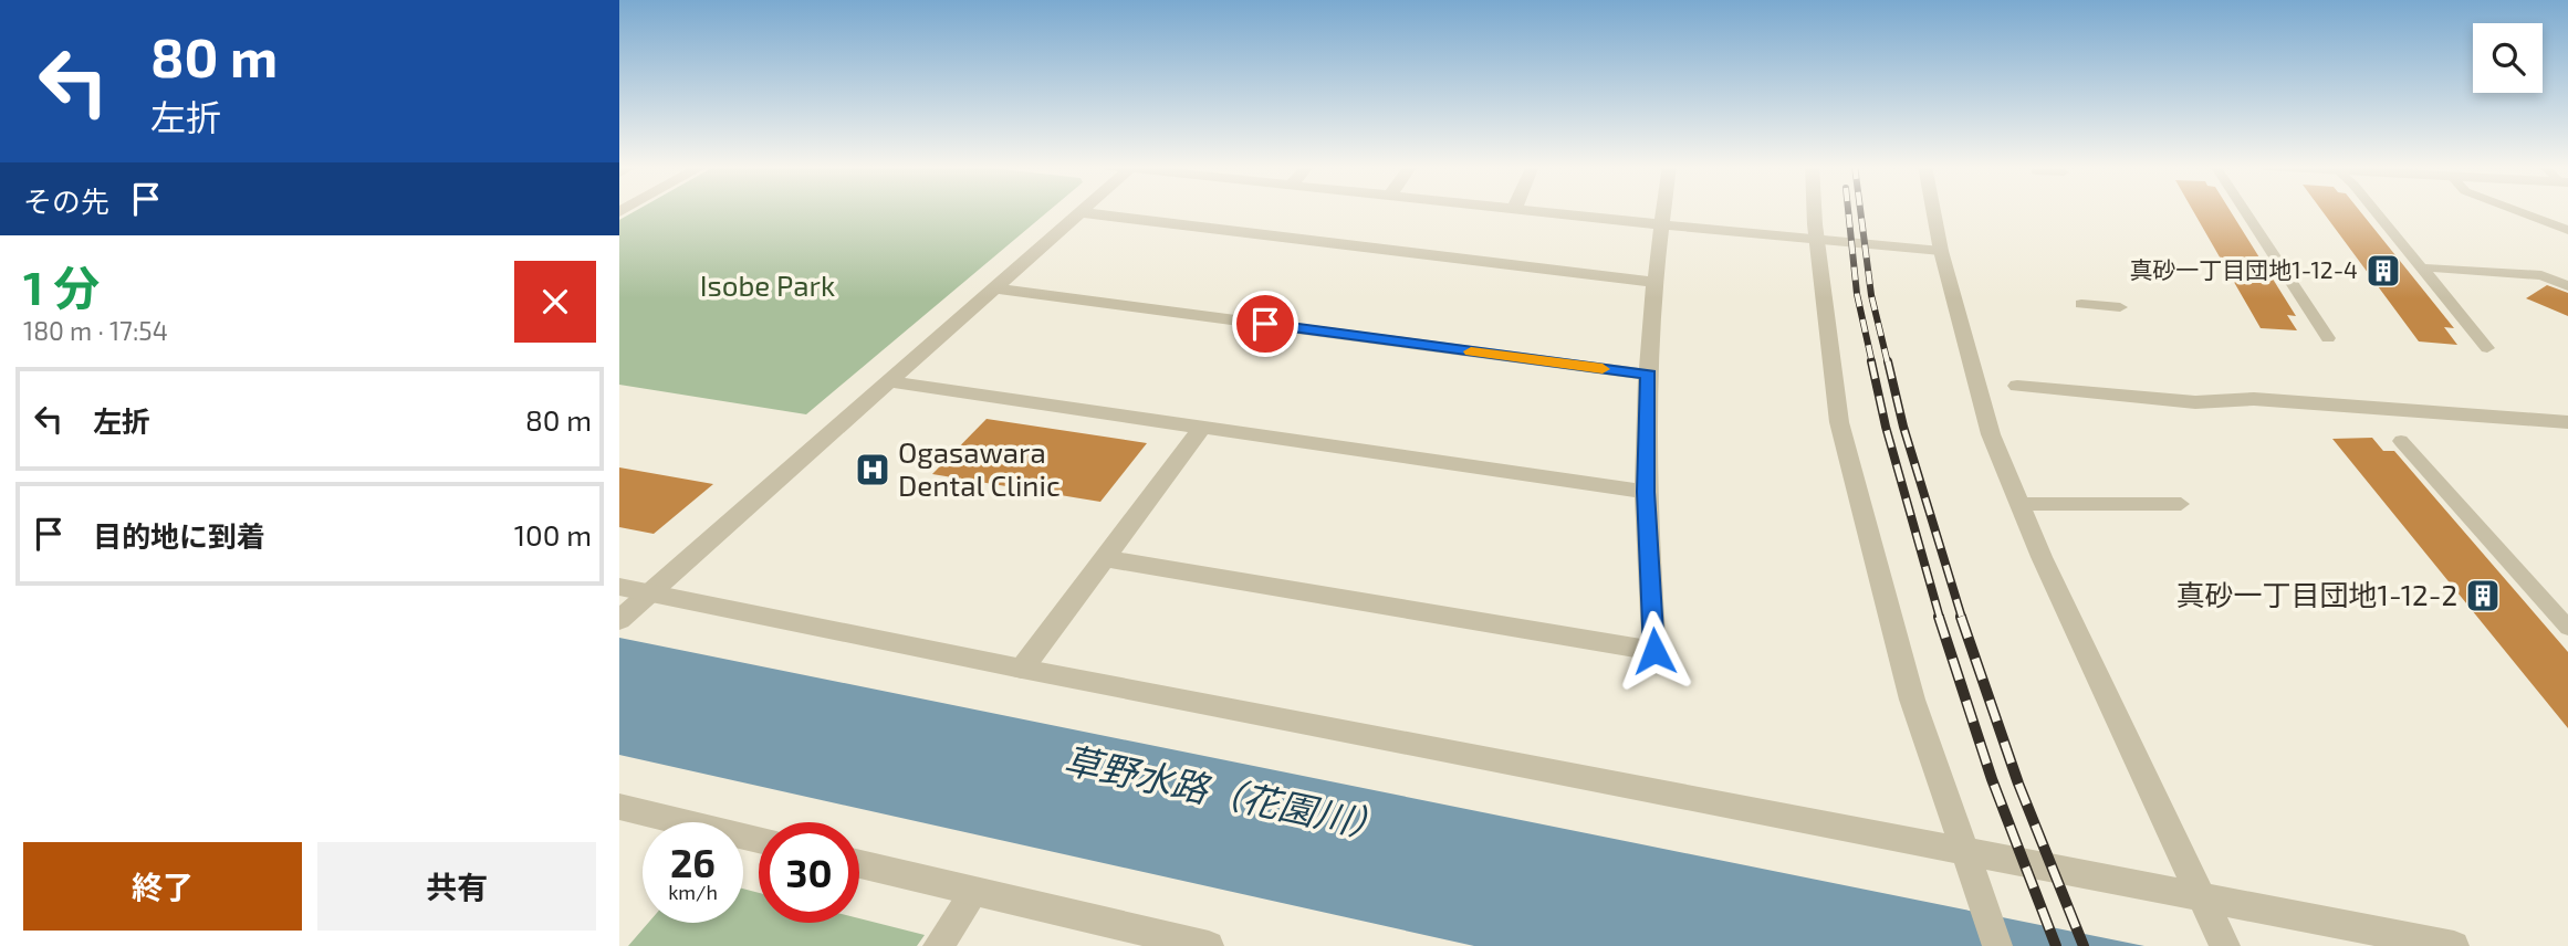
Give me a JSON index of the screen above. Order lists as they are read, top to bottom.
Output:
{
  "water": ["草野水路（花園川）"],
  "parks": ["Isobe Park"],
  "places": {
    "building": ["真砂一丁目団地1-12-4", "真砂一丁目団地1-12-2"],
    "hospital": ["Ogasawara Dental Clinic"]
  },
  "page": {
    "turn": ["80 m", "左折"],
    "then": "その先",
    "heading": ["1 分", "180 m · 17:54"],
    "list": [
      {
        "name": "左折",
        "value": "80 m"
      },
      {
        "name": "目的地に到着",
        "value": "100 m"
      }
    ],
    "speed": "26 km/h",
    "limit": "30",
    "buttons": ["終了", "共有"]
  }
}
